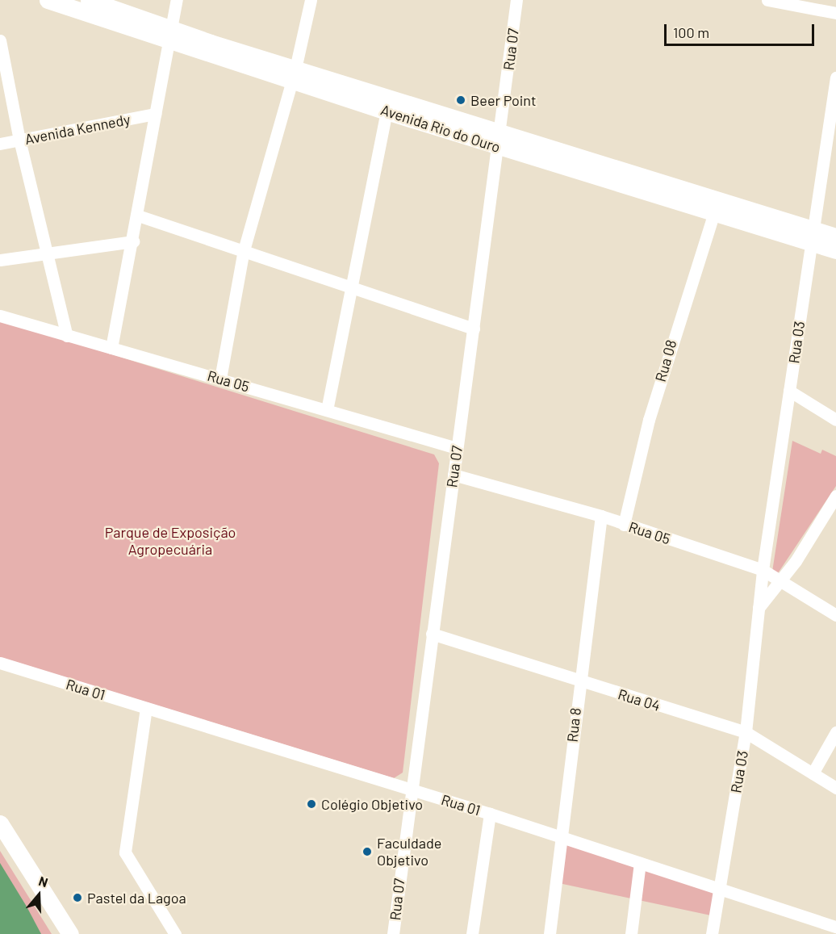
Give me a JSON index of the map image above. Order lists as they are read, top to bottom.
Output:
{
  "streets": {
    "main road": ["Avenida Rio do Ouro"],
    "street": [
      "Rua 07",
      "Avenida Kennedy",
      "Rua 03",
      "Rua 08",
      "Rua 05",
      "Rua 01",
      "Rua 04",
      "Rua 8"
    ]
  },
  "crossings": [
    ["Rua 07", "Avenida Rio do Ouro"],
    ["Rua 07", "Rua 05"],
    ["Rua 07", "Rua 01"],
    ["Rua 07", "Rua 04"],
    ["Avenida Rio do Ouro", "Rua 03"],
    ["Avenida Rio do Ouro", "Rua 08"],
    ["Rua 03", "Rua 05"],
    ["Rua 03", "Rua 01"],
    ["Rua 03", "Rua 04"],
    ["Rua 08", "Rua 05"],
    ["Rua 05", "Rua 8"],
    ["Rua 01", "Rua 8"],
    ["Rua 04", "Rua 8"]
  ],
  "parks": ["Parque de Exposição Agropecuária"],
  "places": [
    "Beer Point",
    "Colégio Objetivo",
    "Faculdade Objetivo",
    "Pastel da Lagoa"
  ],
  "scale_bar": "100 m",
  "north": "top"
}
